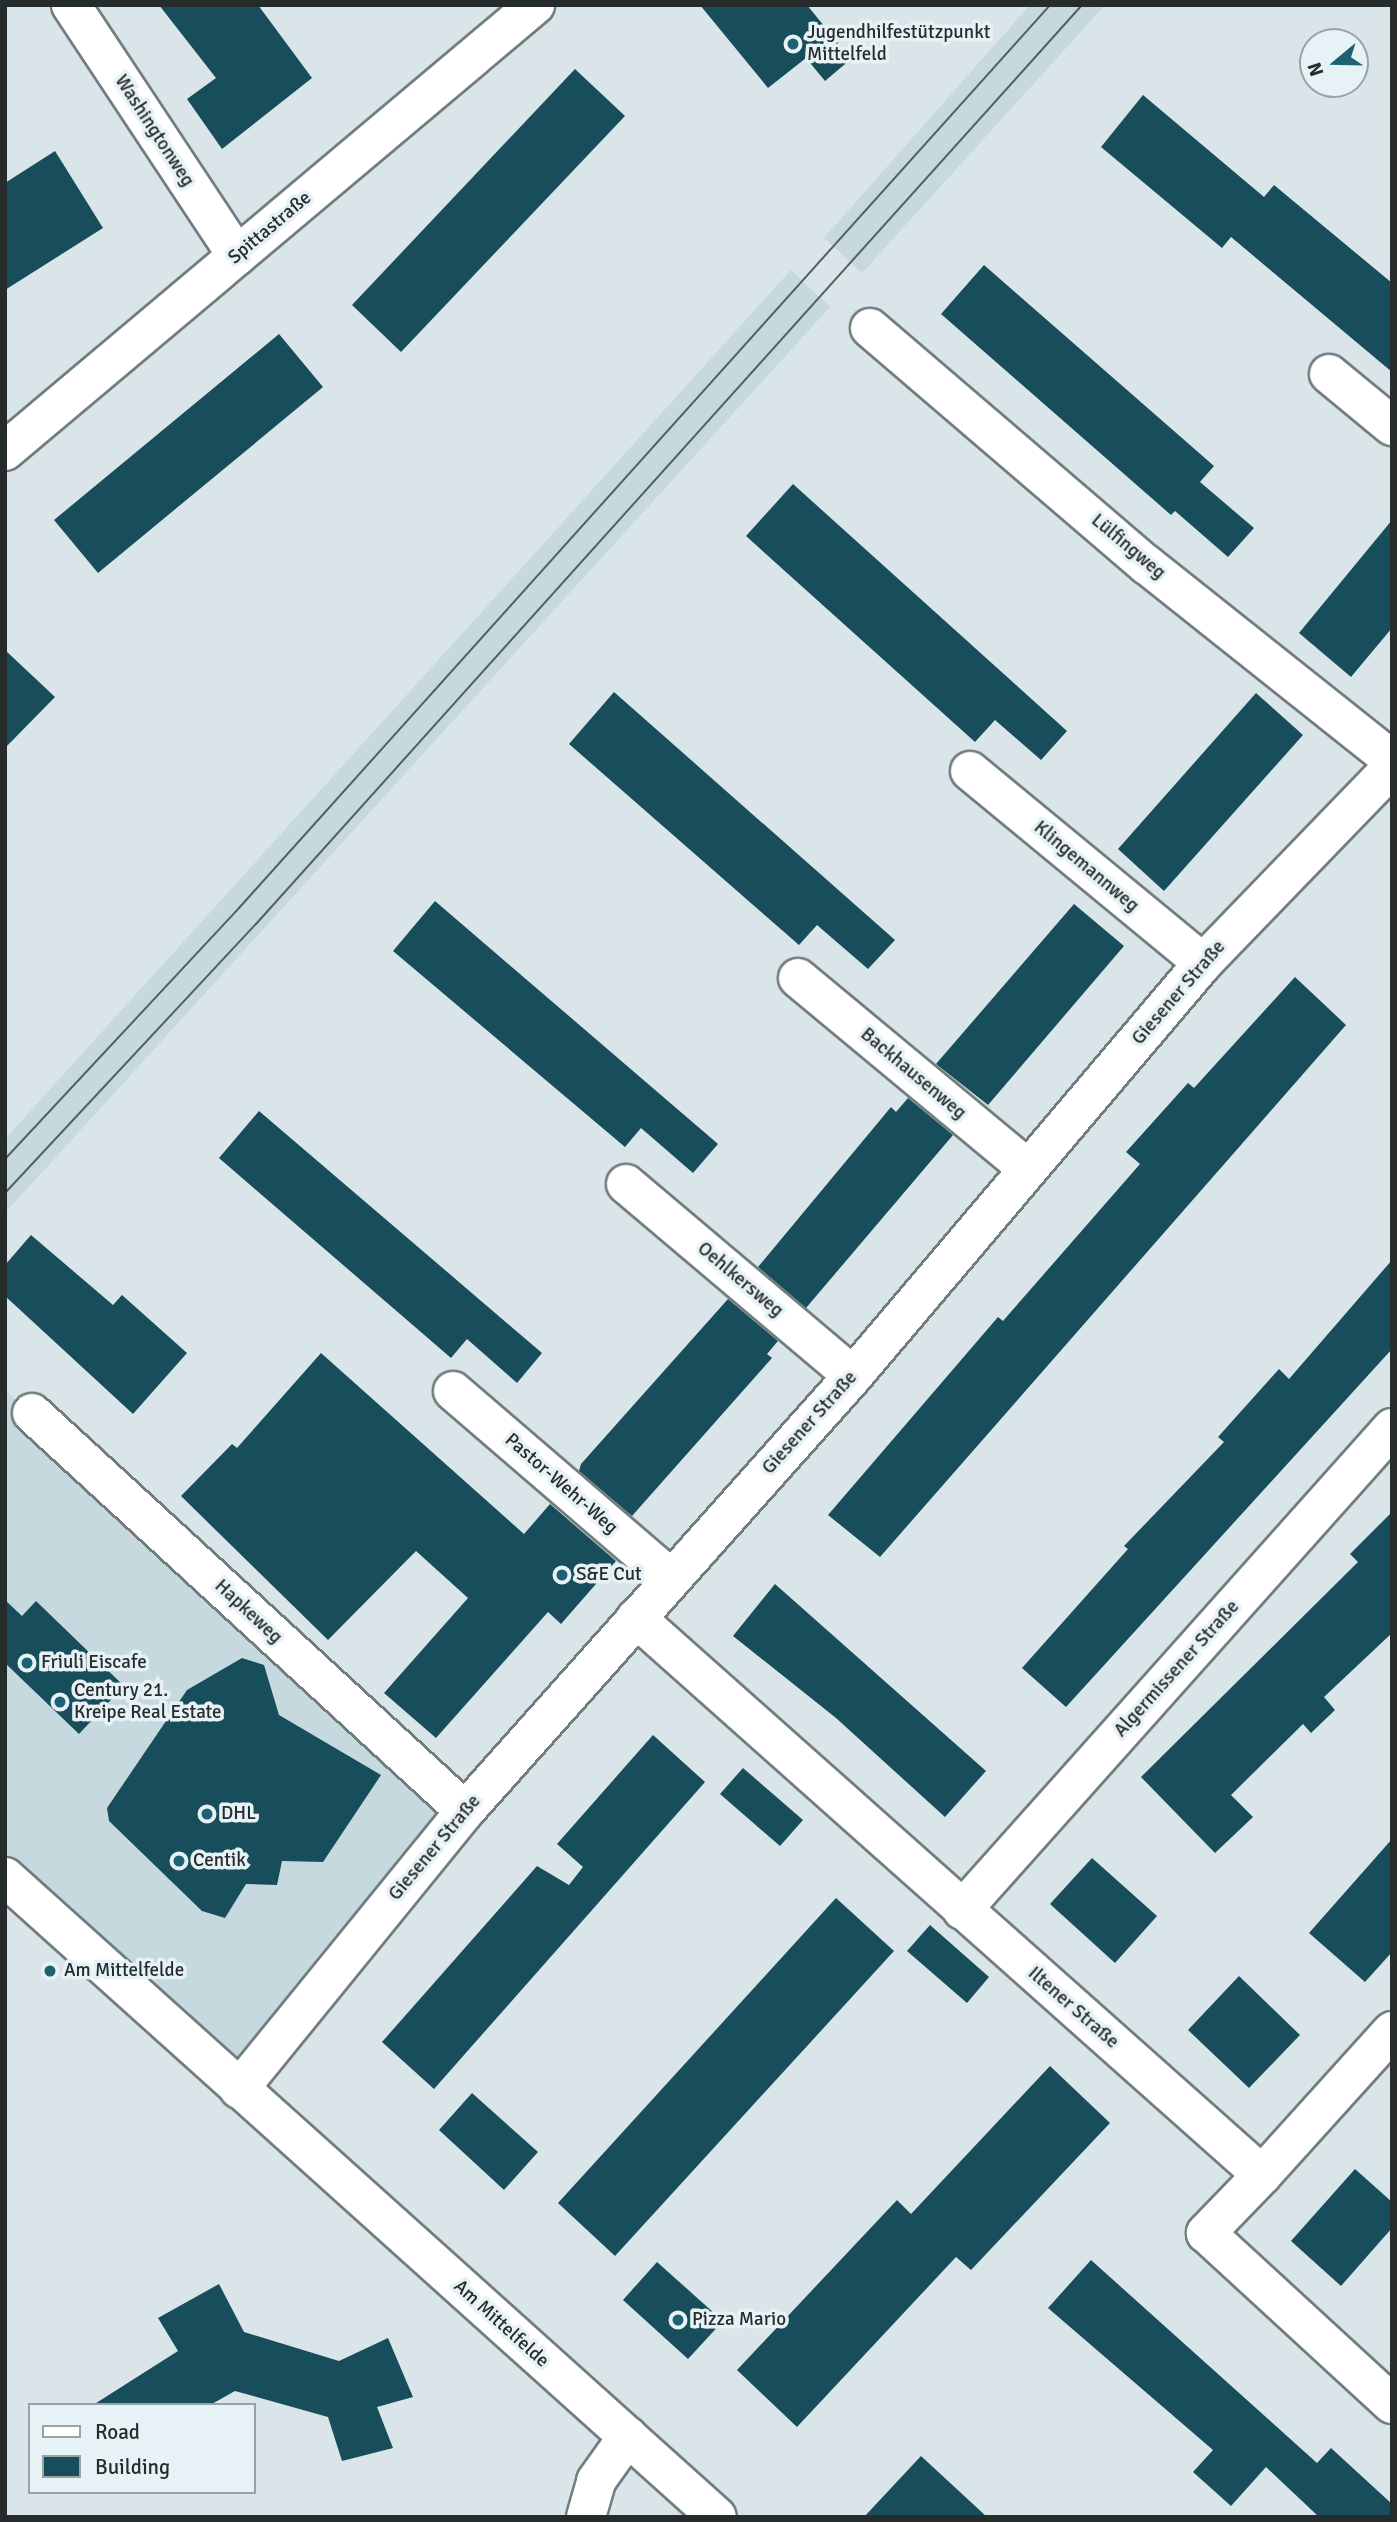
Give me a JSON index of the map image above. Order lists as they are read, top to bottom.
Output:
{
  "streets": {
    "street": [
      "Washingtonweg",
      "Spittastraße",
      "Lülfingweg",
      "Klingemannweg",
      "Giesener Straße",
      "Backhausenweg",
      "Oehlkersweg",
      "Pastor-Wehr-Weg",
      "Hapkeweg",
      "Algermissener Straße",
      "Iltener Straße",
      "Am Mittelfelde"
    ]
  },
  "crossings": [
    ["Washingtonweg", "Spittastraße"],
    ["Klingemannweg", "Giesener Straße"],
    ["Giesener Straße", "Backhausenweg"],
    ["Giesener Straße", "Oehlkersweg"],
    ["Giesener Straße", "Pastor-Wehr-Weg"],
    ["Giesener Straße", "Hapkeweg"],
    ["Giesener Straße", "Iltener Straße"],
    ["Giesener Straße", "Am Mittelfelde"],
    ["Algermissener Straße", "Iltener Straße"]
  ],
  "places": [
    "Jugendhilfestützpunkt Mittelfeld",
    "S&E Cut",
    "Friuli Eiscafe",
    "Century 21. Kreipe Real Estate",
    "DHL",
    "Centik",
    "Am Mittelfelde",
    "Pizza Mario"
  ],
  "legend": ["Road", "Building"],
  "north": "left"
}
